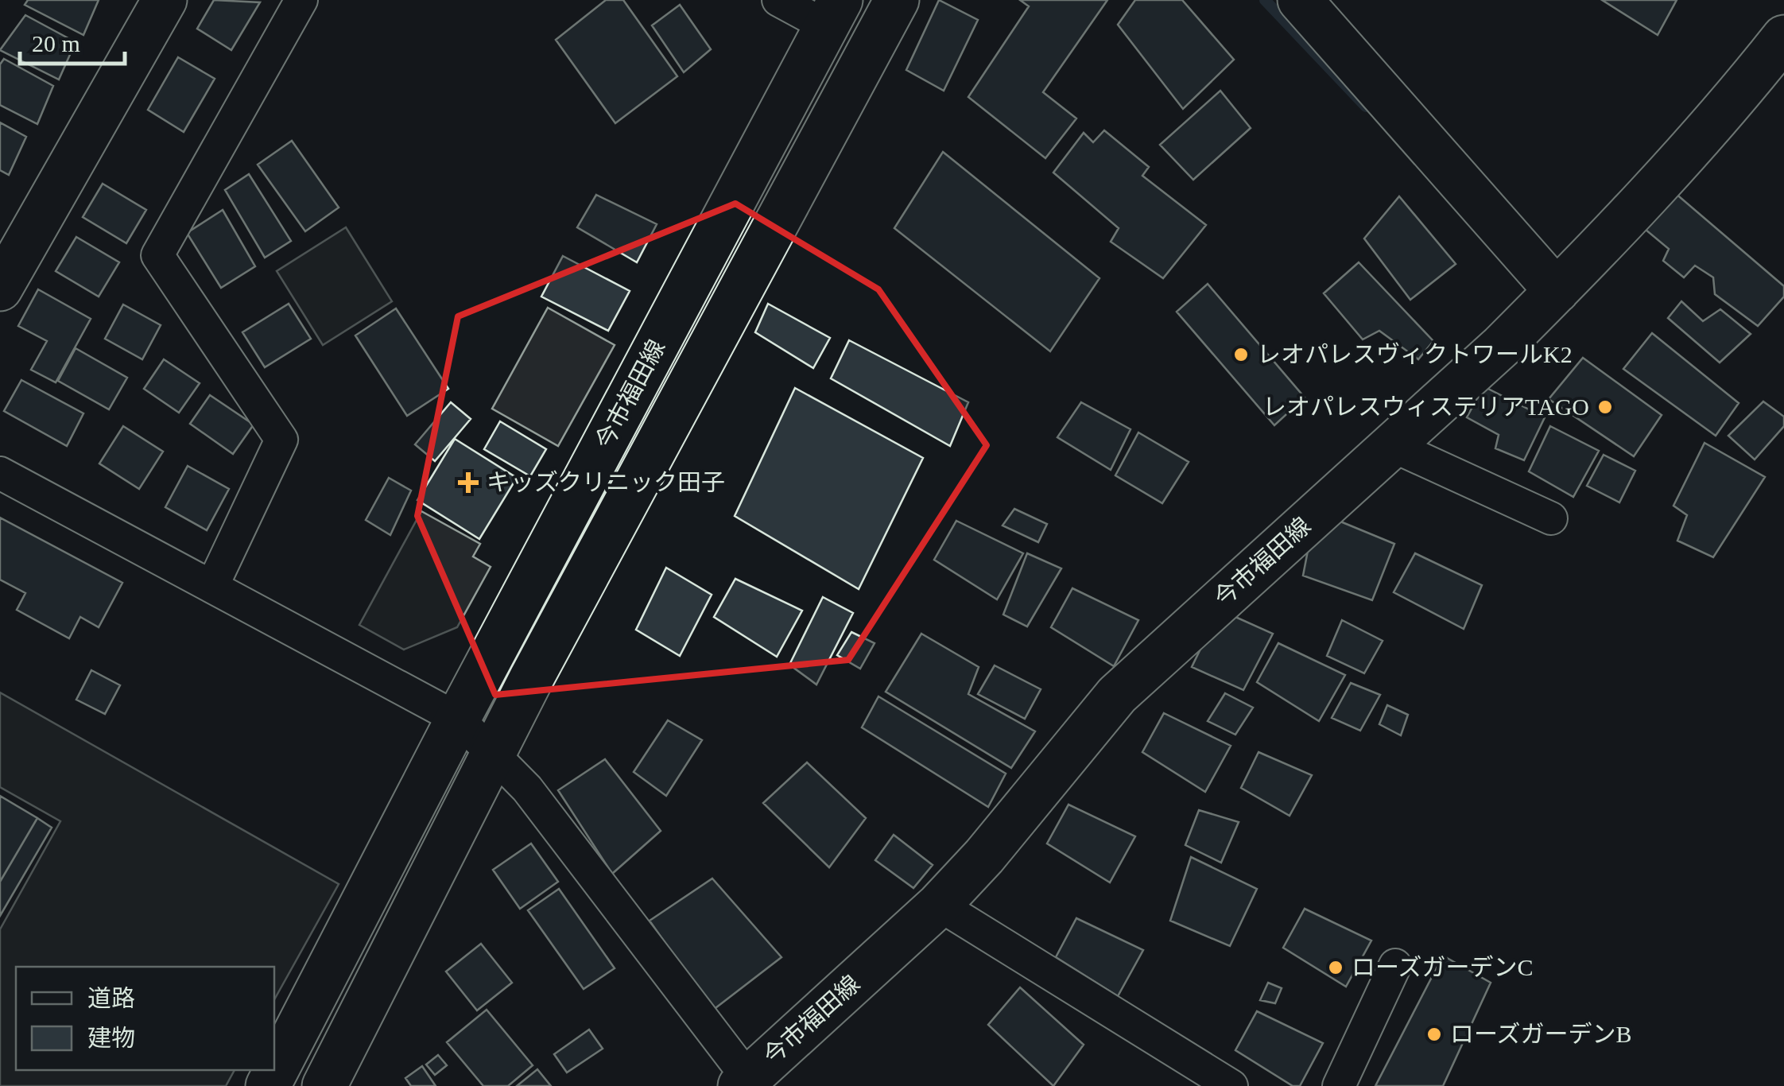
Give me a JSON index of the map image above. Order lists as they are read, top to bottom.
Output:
{
  "streets": {
    "main road": ["今市福田線"]
  },
  "places": {
    "other": [
      "レオパレスヴィクトワールK2",
      "レオパレスウィステリアTAGO",
      "ローズガーデンC",
      "ローズガーデンB"
    ],
    "health": ["キッズクリニック田子"]
  },
  "legend": ["道路", "建物"],
  "scale_bar": "20 m"
}
